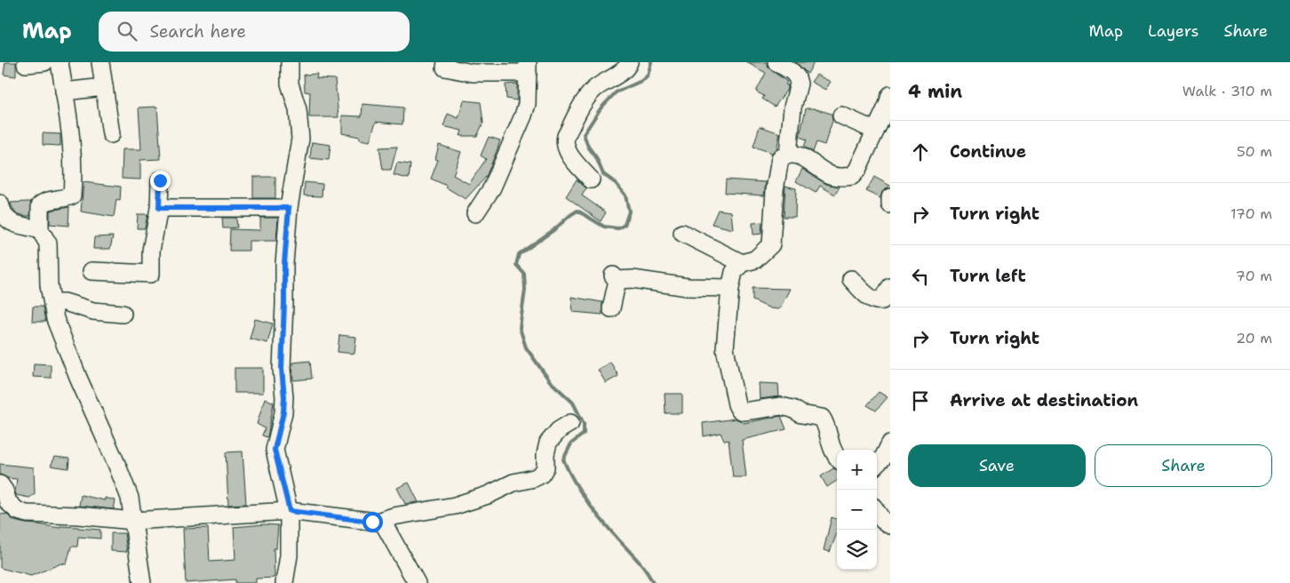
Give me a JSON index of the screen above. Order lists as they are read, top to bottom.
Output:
{
  "page": {
    "header": "Map",
    "search": "Search here",
    "nav": ["Map", "Layers", "Share"],
    "heading": ["4 min", "Walk · 310 m"],
    "list": [
      ["Continue", "50 m"],
      ["Turn right", "170 m"],
      ["Turn left", "70 m"],
      ["Turn right", "20 m"],
      "Arrive at destination"
    ],
    "buttons": ["Save", "Share"],
    "map_buttons": ["+", "−"]
  }
}
